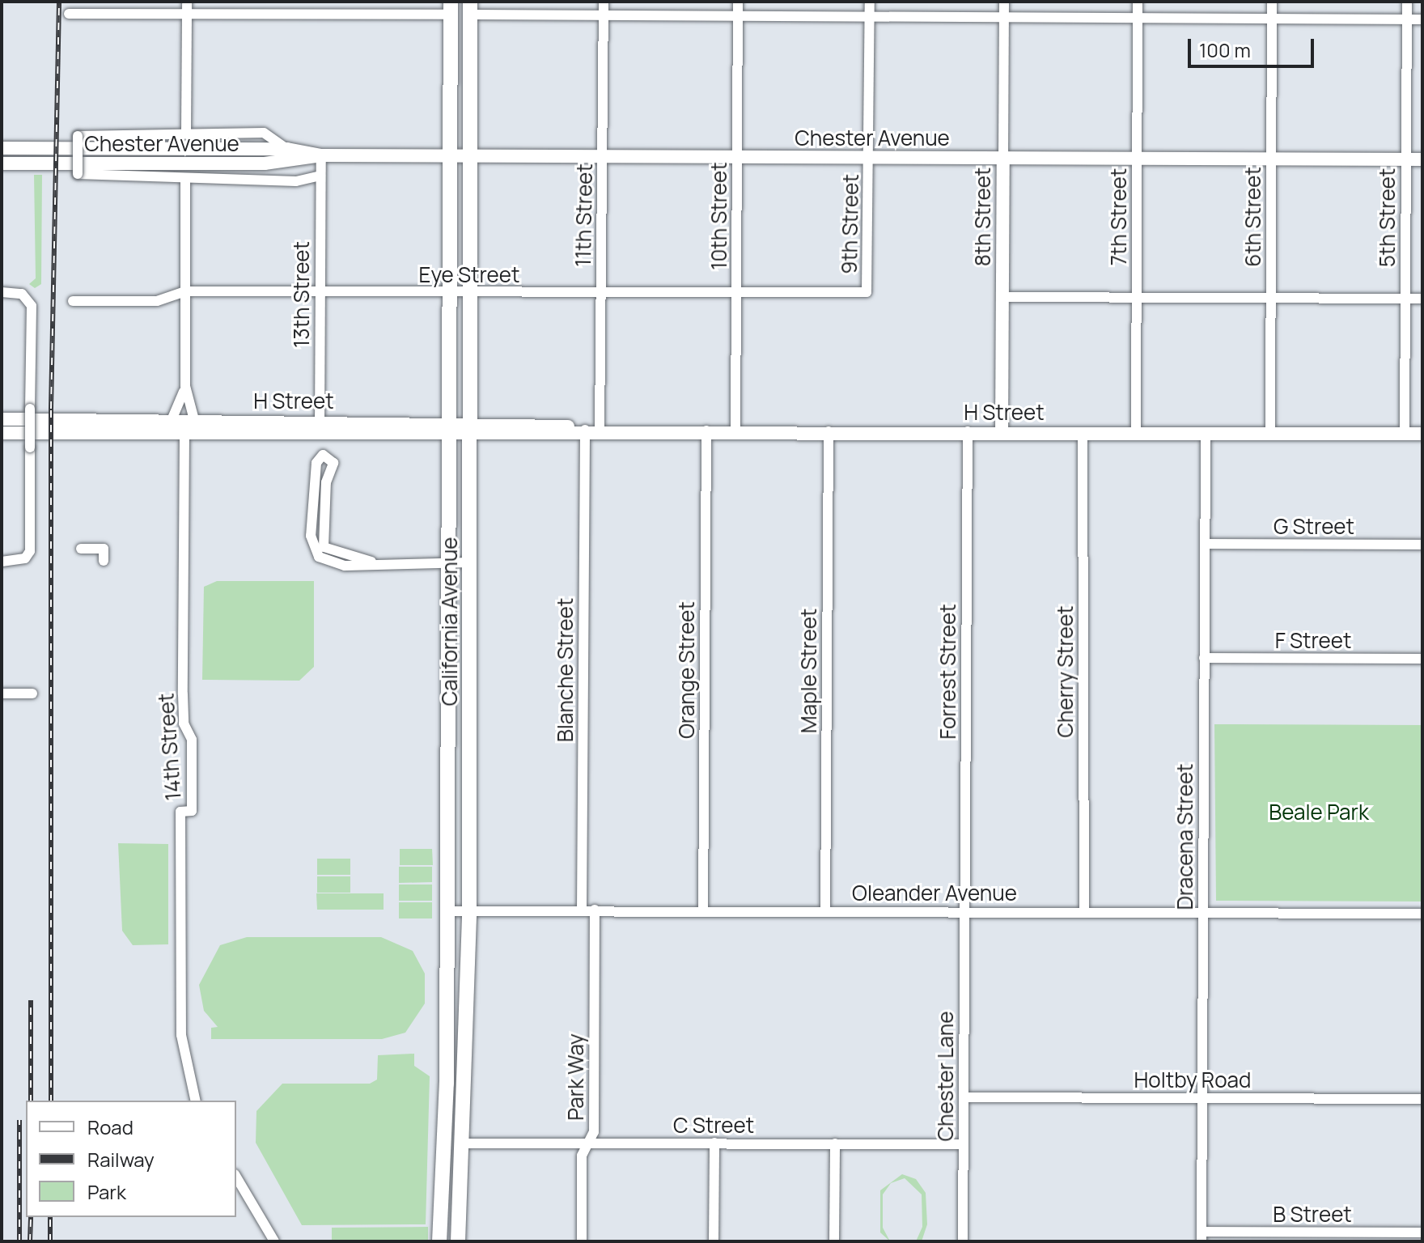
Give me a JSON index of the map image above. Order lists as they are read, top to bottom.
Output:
{
  "streets": {
    "main road": ["California Avenue"],
    "street": [
      "Chester Avenue",
      "11th Street",
      "10th Street",
      "8th Street",
      "7th Street",
      "6th Street",
      "5th Street",
      "9th Street",
      "Eye Street",
      "13th Street",
      "H Street",
      "G Street",
      "F Street",
      "Blanche Street",
      "Orange Street",
      "Maple Street",
      "Forrest Street",
      "Cherry Street",
      "14th Street",
      "Dracena Street",
      "Oleander Avenue",
      "Chester Lane",
      "Park Way",
      "Holtby Road",
      "C Street",
      "B Street"
    ]
  },
  "crossings": [
    ["Chester Avenue", "11th Street"],
    ["Chester Avenue", "10th Street"],
    ["Chester Avenue", "8th Street"],
    ["Chester Avenue", "7th Street"],
    ["Chester Avenue", "6th Street"],
    ["Chester Avenue", "5th Street"],
    ["Chester Avenue", "9th Street"],
    ["Chester Avenue", "13th Street"],
    ["Chester Avenue", "California Avenue"],
    ["11th Street", "Eye Street"],
    ["11th Street", "H Street"],
    ["10th Street", "Eye Street"],
    ["10th Street", "H Street"],
    ["8th Street", "H Street"],
    ["7th Street", "H Street"],
    ["6th Street", "H Street"],
    ["5th Street", "H Street"],
    ["9th Street", "Eye Street"],
    ["Eye Street", "13th Street"],
    ["Eye Street", "California Avenue"],
    ["13th Street", "H Street"],
    ["H Street", "California Avenue"],
    ["H Street", "Blanche Street"],
    ["H Street", "Orange Street"],
    ["H Street", "Maple Street"],
    ["H Street", "Forrest Street"],
    ["H Street", "Cherry Street"],
    ["H Street", "14th Street"],
    ["H Street", "Dracena Street"],
    ["G Street", "Dracena Street"],
    ["California Avenue", "Oleander Avenue"],
    ["California Avenue", "C Street"],
    ["F Street", "Dracena Street"],
    ["Blanche Street", "Oleander Avenue"],
    ["Orange Street", "Oleander Avenue"],
    ["Maple Street", "Oleander Avenue"],
    ["Forrest Street", "Oleander Avenue"],
    ["Forrest Street", "Chester Lane"],
    ["Cherry Street", "Oleander Avenue"],
    ["Dracena Street", "Oleander Avenue"],
    ["Dracena Street", "Holtby Road"],
    ["Dracena Street", "B Street"],
    ["Oleander Avenue", "Chester Lane"],
    ["Oleander Avenue", "Park Way"],
    ["Chester Lane", "Holtby Road"],
    ["Chester Lane", "C Street"],
    ["Park Way", "C Street"]
  ],
  "parks": ["Beale Park"],
  "legend": ["Road", "Railway", "Park"],
  "scale_bar": "100 m"
}
